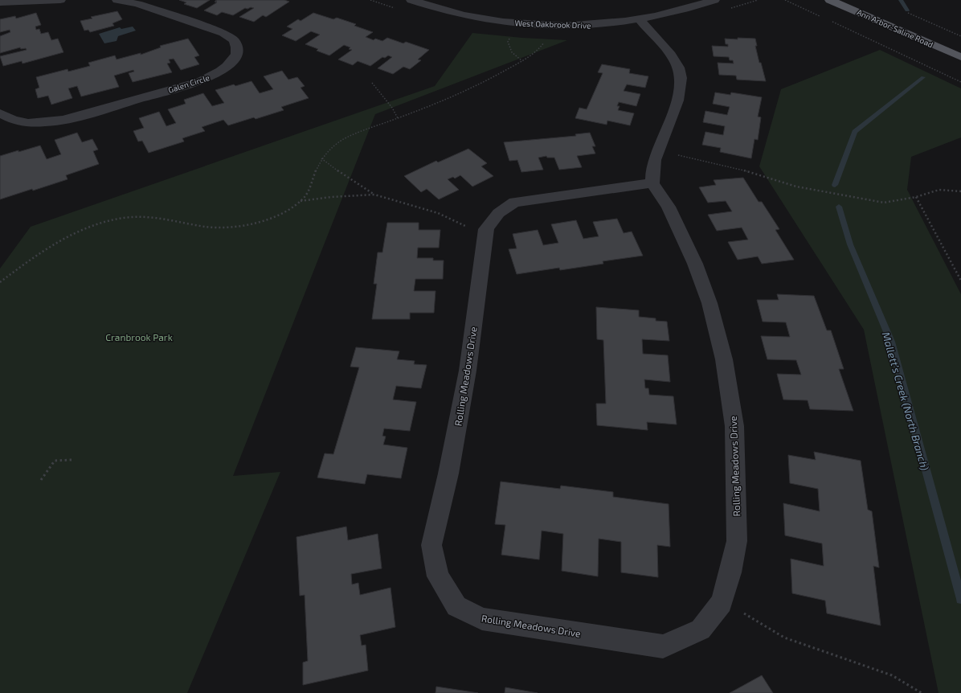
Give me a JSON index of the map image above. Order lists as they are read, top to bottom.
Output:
{
  "streets": {
    "main road": ["Ann Arbor-Saline Road"],
    "street": ["West Oakbrook Drive", "Galen Circle", "Rolling Meadows Drive"]
  },
  "water": ["Mallett's Creek (North Branch)"],
  "parks": ["Cranbrook Park"]
}
